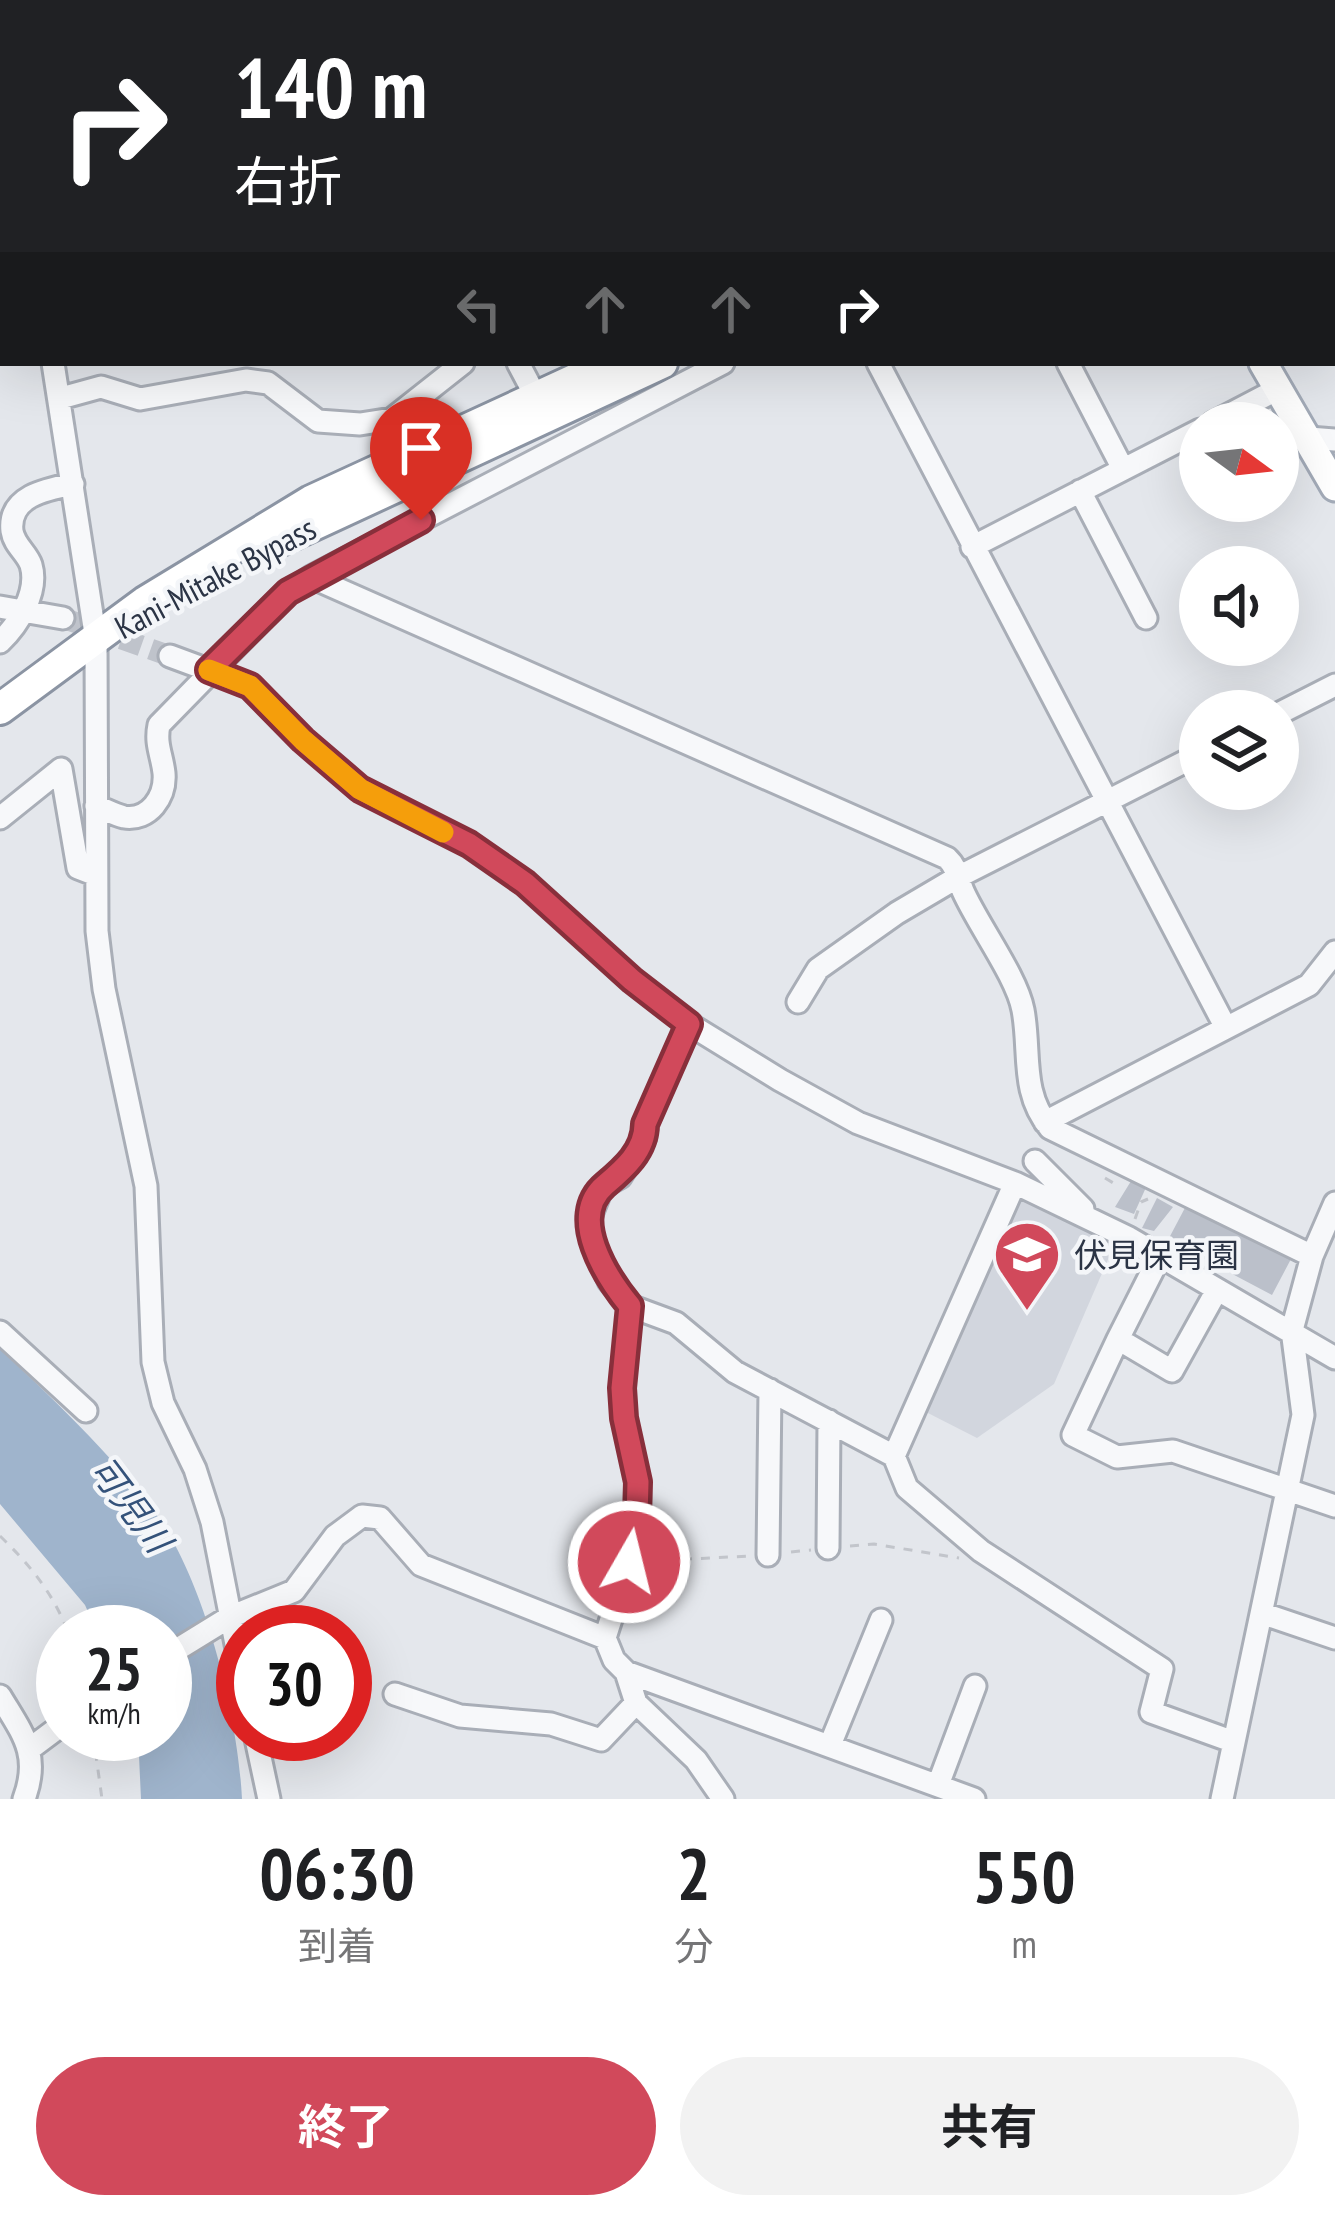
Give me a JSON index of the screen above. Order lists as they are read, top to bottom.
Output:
{
  "streets": {
    "highway": ["Kani-Mitake Bypass"]
  },
  "water": ["可児川"],
  "places": {
    "school or university": ["伏見保育園"]
  },
  "north": "right",
  "page": {
    "turn": ["140 m", "右折"],
    "speed": "25 km/h",
    "limit": "30",
    "eta": [
      "06:30",
      "到着",
      "2",
      "分",
      "550",
      "m"
    ],
    "buttons": ["終了", "共有"]
  }
}
